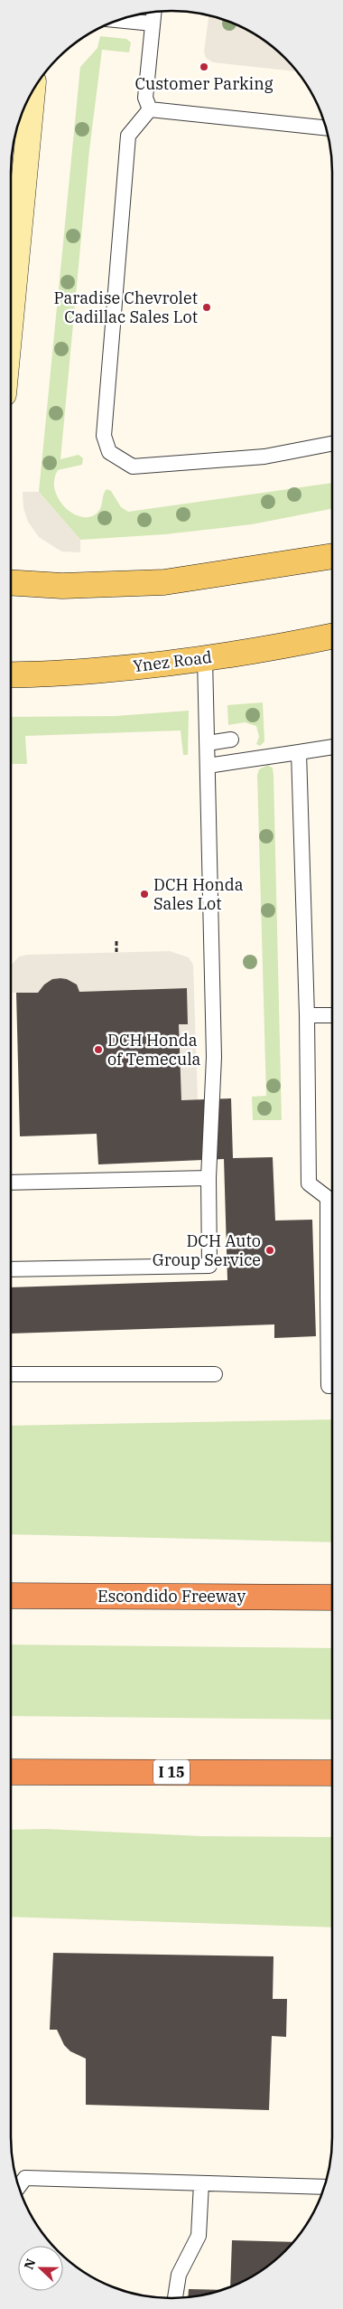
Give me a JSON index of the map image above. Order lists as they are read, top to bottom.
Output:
{
  "streets": {
    "highway": ["Escondido Freeway", "I 15"],
    "main road": ["Ynez Road"]
  },
  "places": [
    "Customer Parking",
    "Paradise Chevrolet Cadillac Sales Lot",
    "DCH Honda Sales Lot",
    "DCH Honda of Temecula",
    "DCH Auto Group Service"
  ],
  "north": "left"
}
